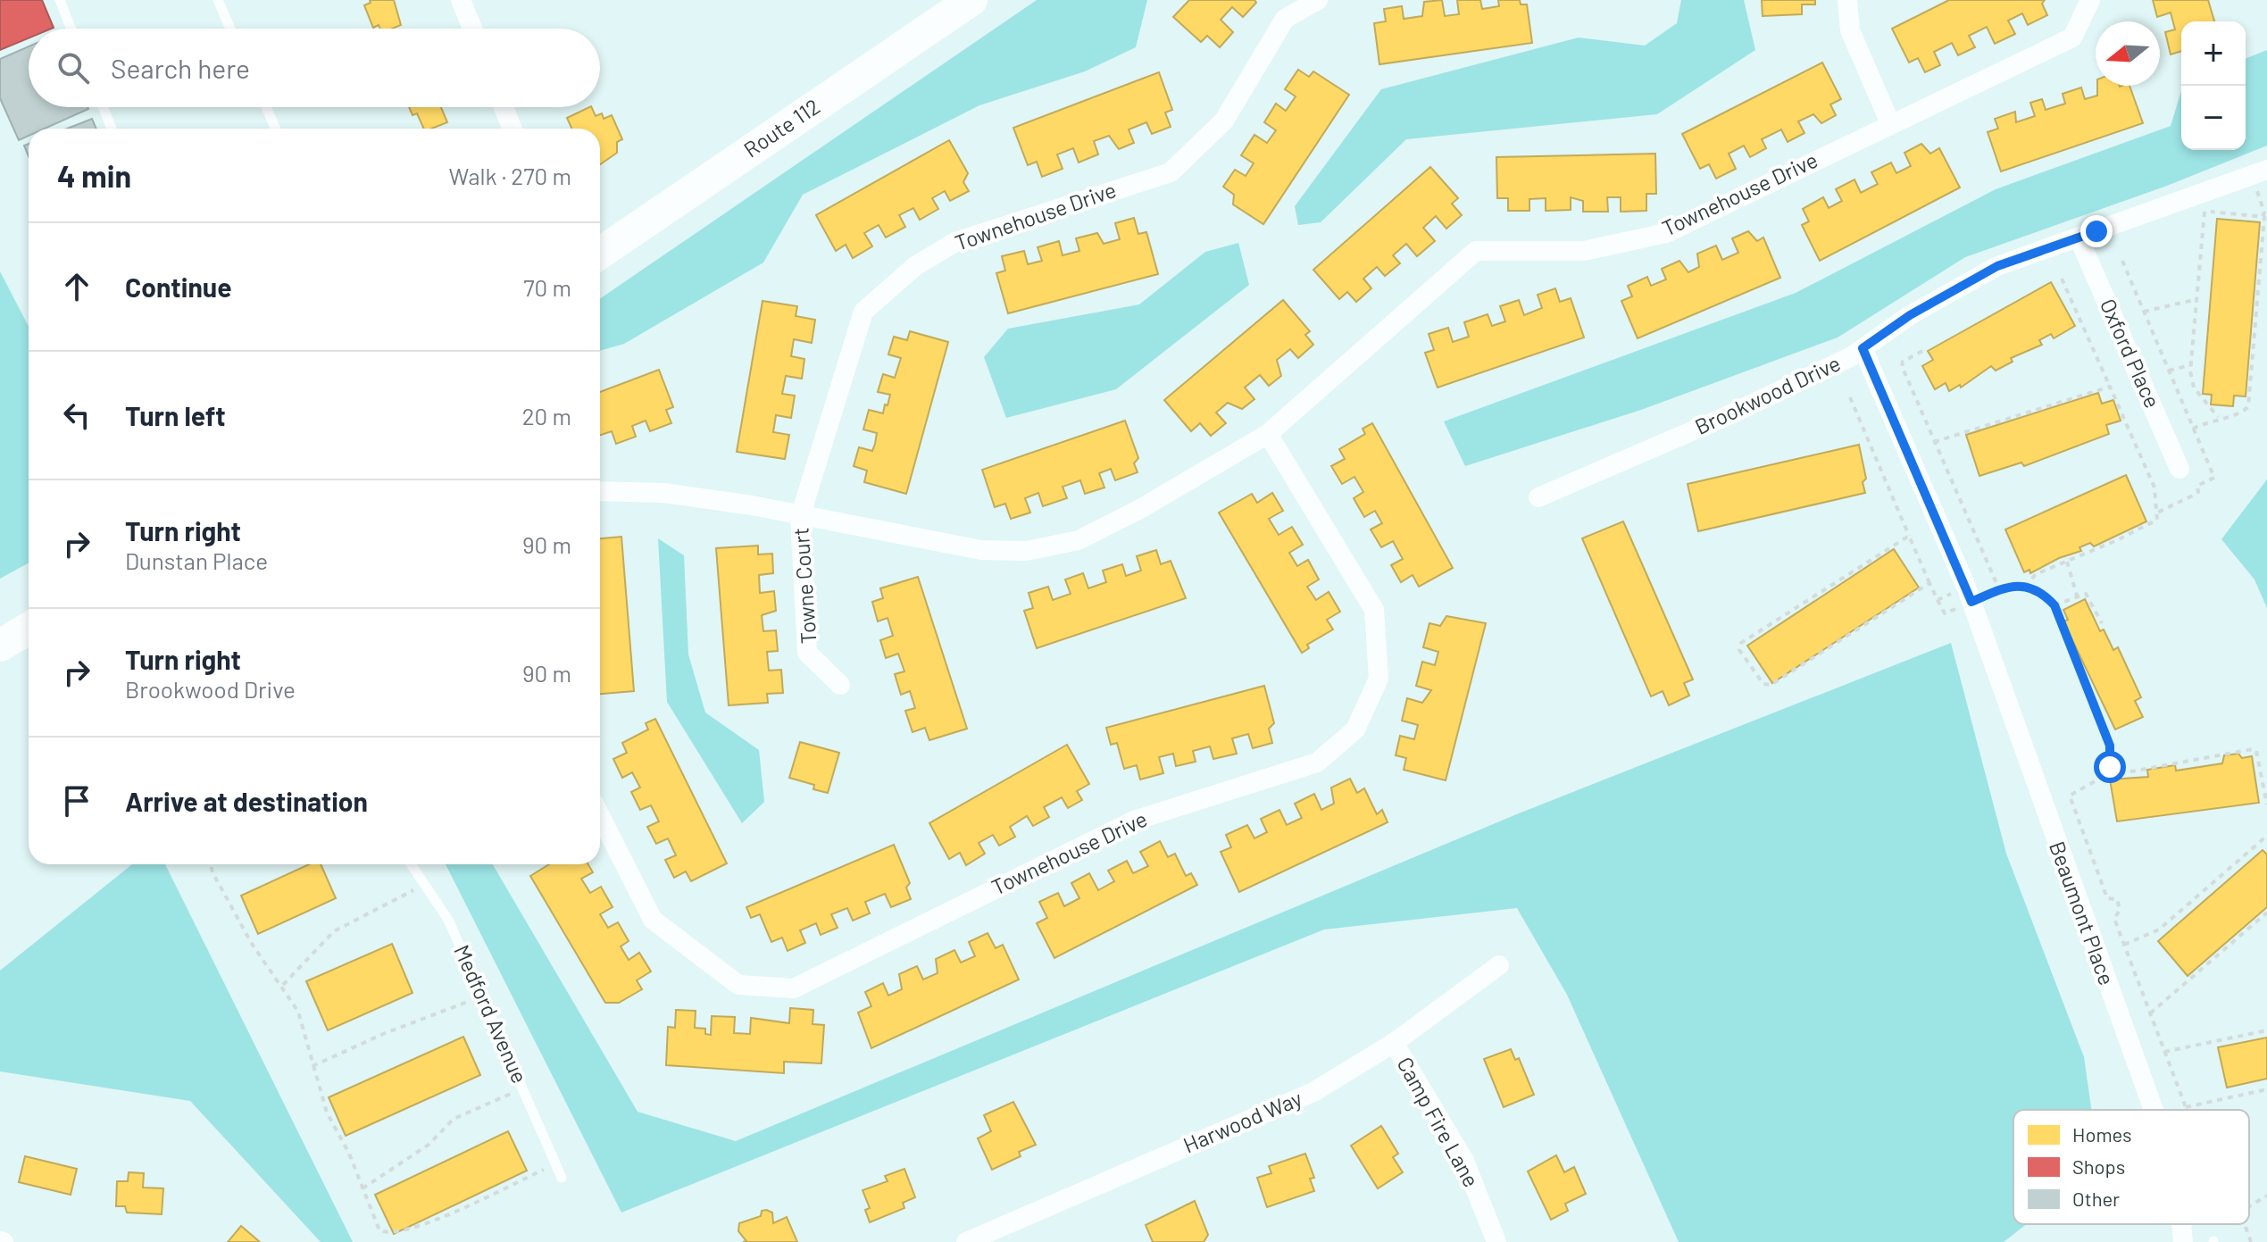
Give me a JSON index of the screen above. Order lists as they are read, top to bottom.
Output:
{
  "streets": {
    "main road": ["Route 112"],
    "street": [
      "Townehouse Drive",
      "Oxford Place",
      "Brookwood Drive",
      "Towne Court",
      "Beaumont Place",
      "Harwood Way",
      "Camp Fire Lane"
    ],
    "lane": ["Medford Avenue"]
  },
  "crossings": [
    ["Townehouse Drive", "Towne Court"],
    ["Oxford Place", "Brookwood Drive"],
    ["Brookwood Drive", "Beaumont Place"],
    ["Harwood Way", "Camp Fire Lane"]
  ],
  "legend": ["Homes", "Shops", "Other"],
  "north": "left",
  "page": {
    "map_buttons": ["+", "−"],
    "search": "Search here",
    "heading": ["4 min", "Walk · 270 m"],
    "list": [
      ["Continue", "70 m"],
      ["Turn left", "20 m"],
      ["Turn right", "Dunstan Place", "90 m"],
      ["Turn right", "Brookwood Drive", "90 m"],
      "Arrive at destination"
    ]
  }
}
